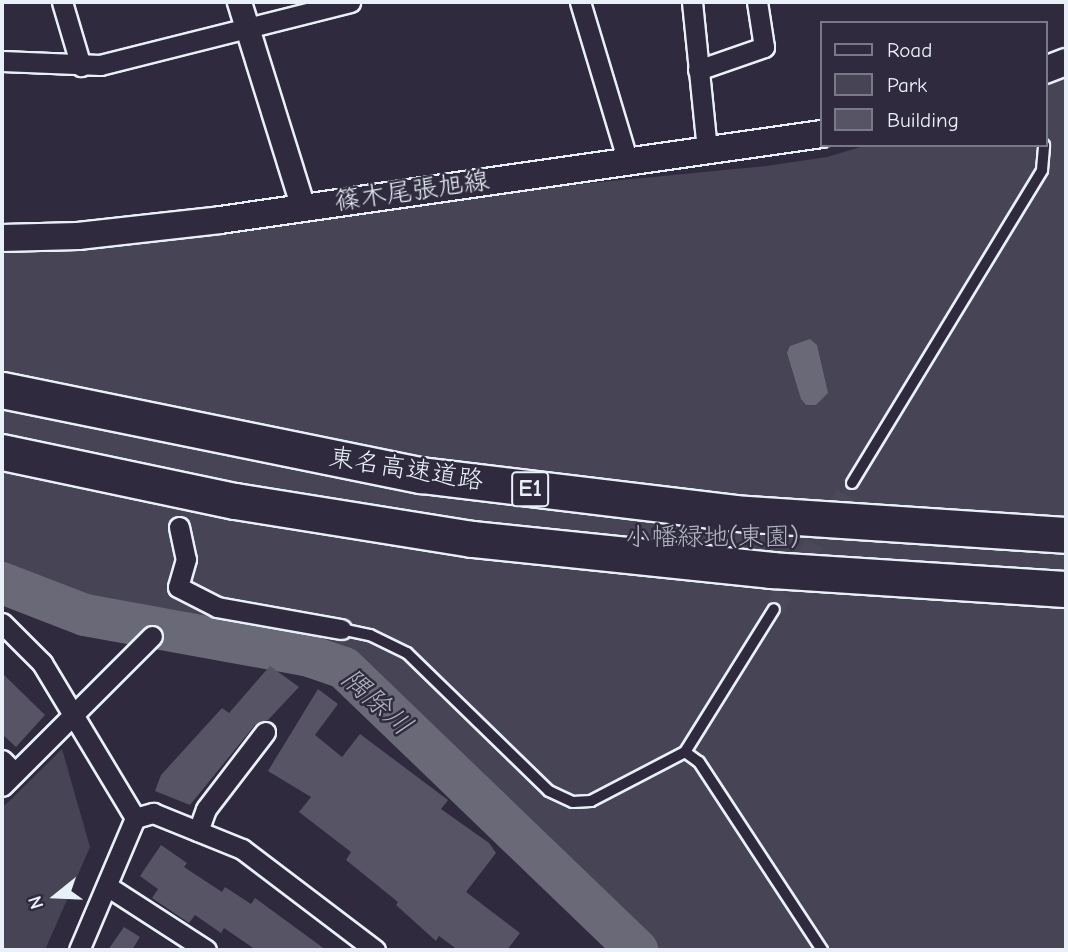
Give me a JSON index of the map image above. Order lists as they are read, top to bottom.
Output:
{
  "streets": {
    "highway": ["東名高速道路", "E1"],
    "main road": ["篠木尾張旭線"]
  },
  "water": ["隅除川"],
  "parks": ["小幡緑地(東園)"],
  "legend": ["Road", "Park", "Building"],
  "north": "left"
}
